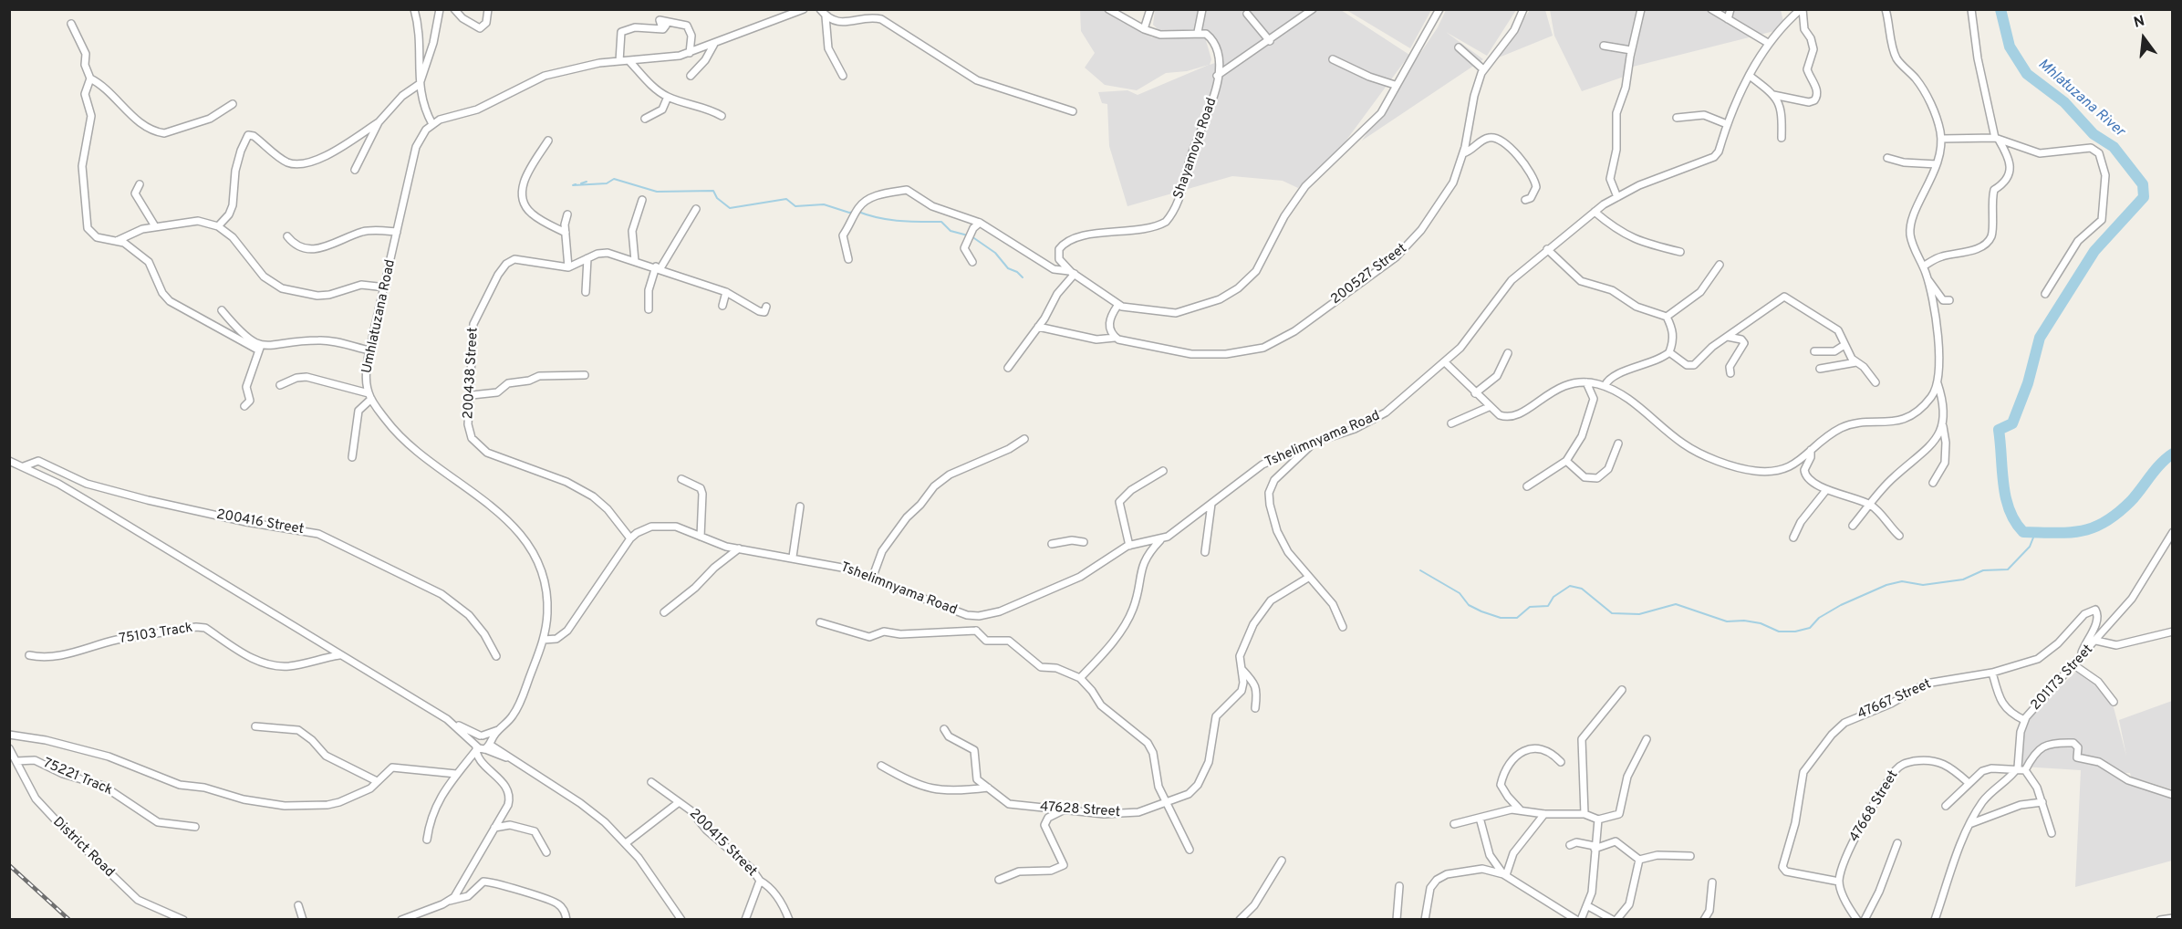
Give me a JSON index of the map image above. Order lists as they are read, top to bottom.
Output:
{
  "streets": {
    "street": [
      "Shayamoya Road",
      "200527 Street",
      "Umhlatuzana Road",
      "200438 Street",
      "Tshelimnyama Road",
      "200416 Street",
      "75103 Track",
      "201173 Street",
      "47667 Street",
      "75221 Track",
      "47668 Street",
      "47628 Street",
      "200415 Street",
      "District Road"
    ]
  },
  "crossings": [
    ["200438 Street", "Tshelimnyama Road"],
    ["201173 Street", "47667 Street"],
    ["47667 Street", "47668 Street"],
    ["75221 Track", "District Road"]
  ],
  "water": ["Mhlatuzana River"],
  "north": "top"
}
